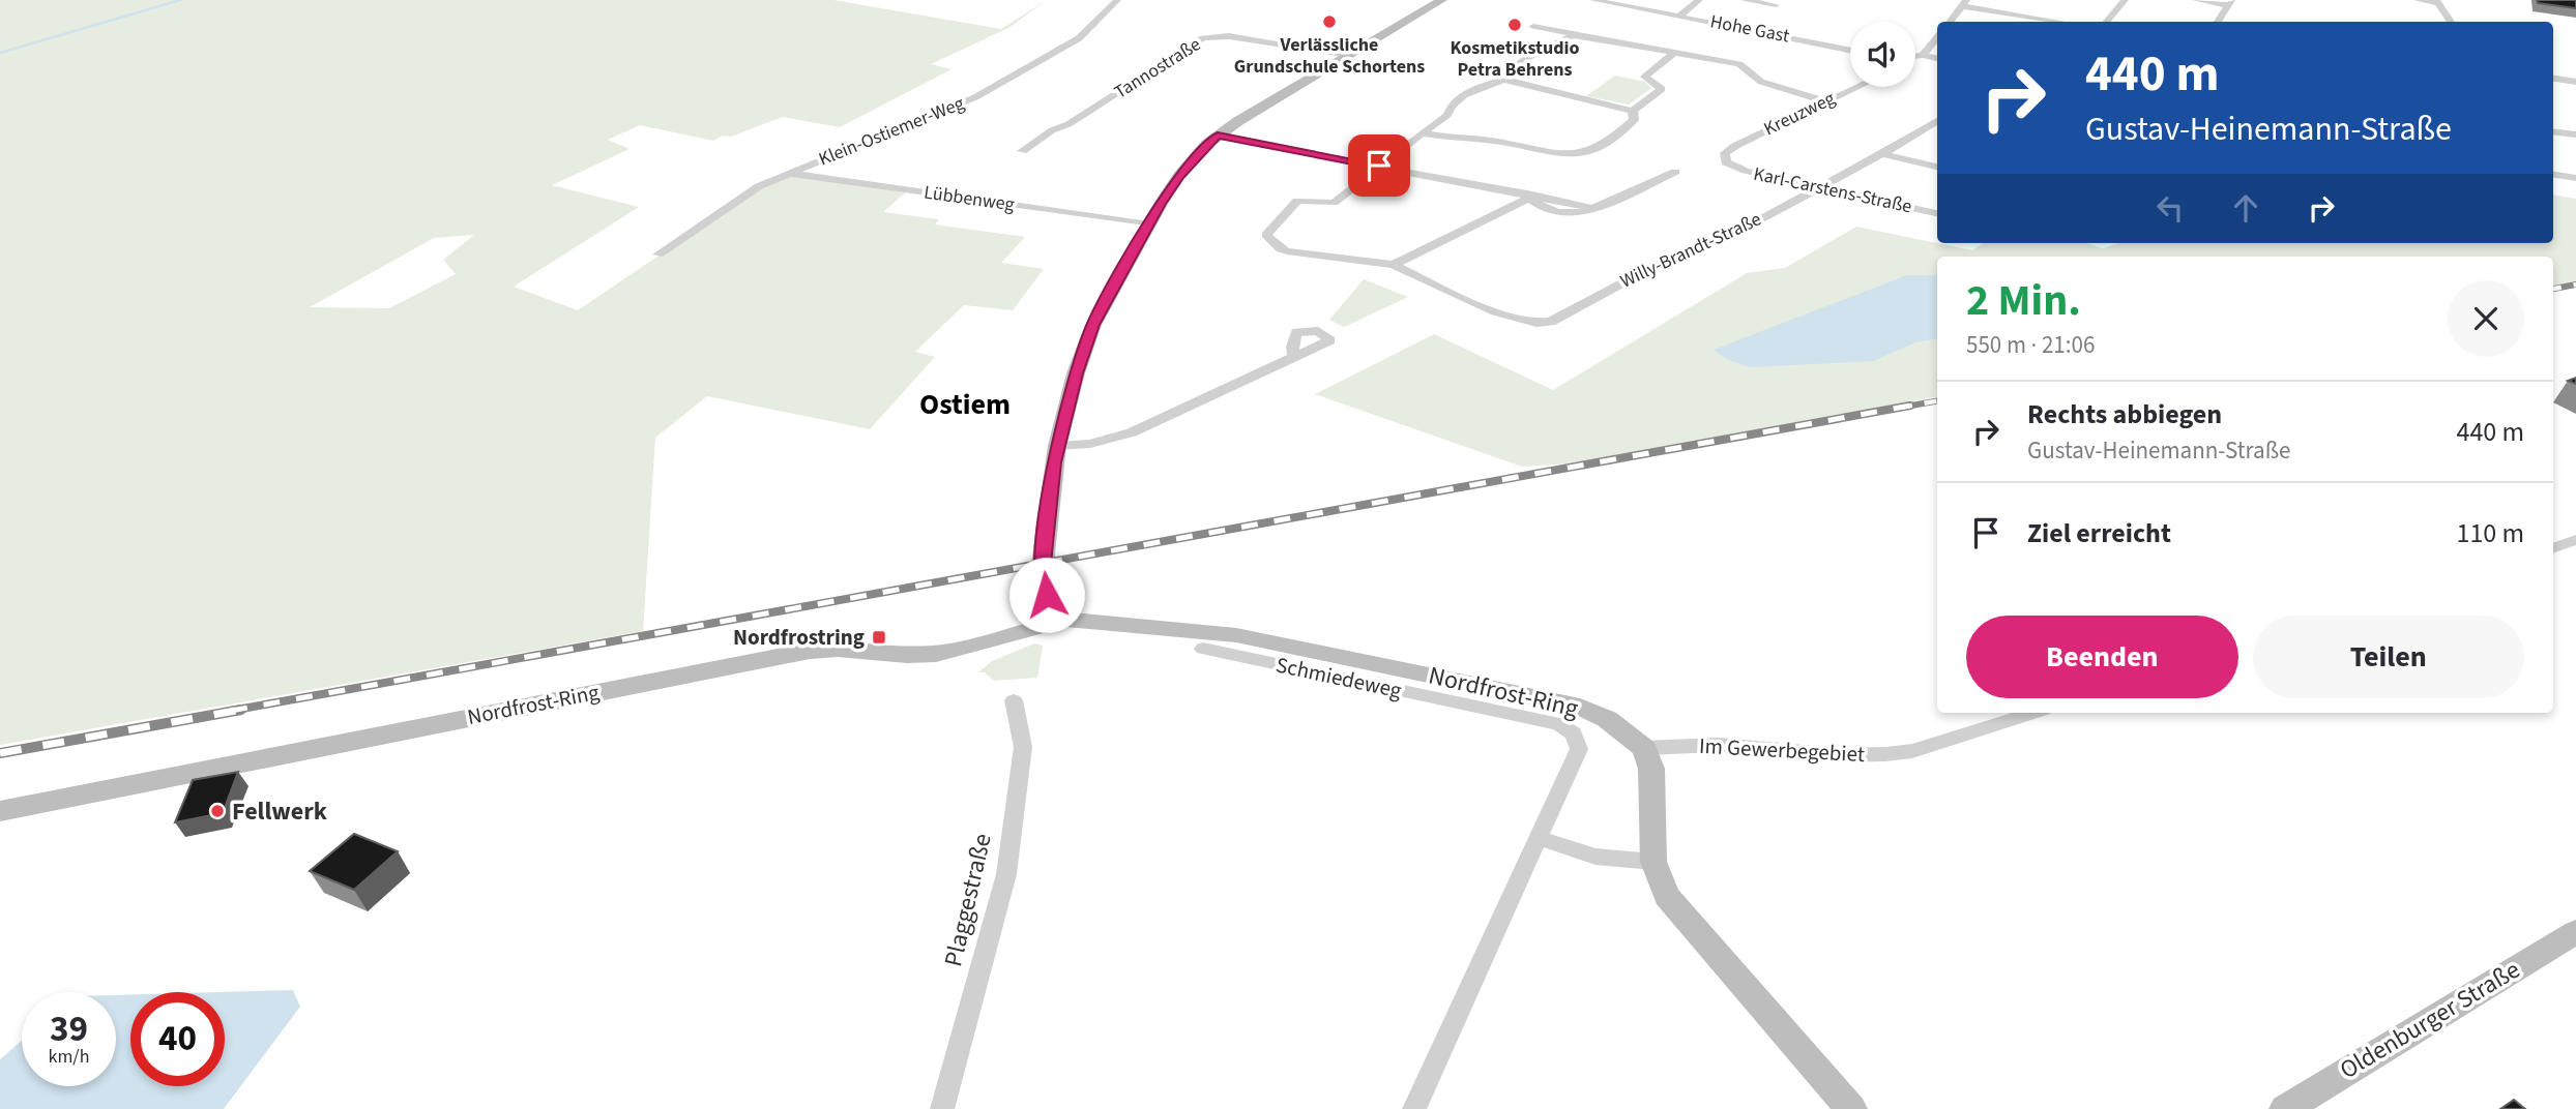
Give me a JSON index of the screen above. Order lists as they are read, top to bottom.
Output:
{
  "streets": {
    "street": [
      "Hohe Gast",
      "Tannostraße",
      "Kreuzweg",
      "Klein-Ostiemer-Weg",
      "Karl-Carstens-Straße",
      "Lübbenweg",
      "Willy-Brandt-Straße",
      "Schmiedeweg",
      "Nordfrost-Ring",
      "Im Gewerbegebiet",
      "Plaggestraße",
      "Oldenburger Straße"
    ]
  },
  "crossings": [
    ["Kreuzweg", "Karl-Carstens-Straße"],
    ["Klein-Ostiemer-Weg", "Lübbenweg"],
    ["Karl-Carstens-Straße", "Willy-Brandt-Straße"],
    ["Nordfrost-Ring", "Im Gewerbegebiet"]
  ],
  "districts": ["Ostiem"],
  "places": {
    "other": ["Verlässliche Grundschule Schortens", "Kosmetikstudio Petra Behrens", "Fellwerk"],
    "transit": ["Nordfrostring"]
  },
  "page": {
    "turn": ["440 m", "Gustav-Heinemann-Straße"],
    "heading": ["2 Min.", "550 m · 21:06"],
    "list": [
      {
        "name": "Rechts abbiegen",
        "note": "Gustav-Heinemann-Straße",
        "value": "440 m"
      },
      {
        "name": "Ziel erreicht",
        "value": "110 m"
      }
    ],
    "buttons": ["Beenden", "Teilen"],
    "speed": "39 km/h",
    "limit": "40"
  }
}
